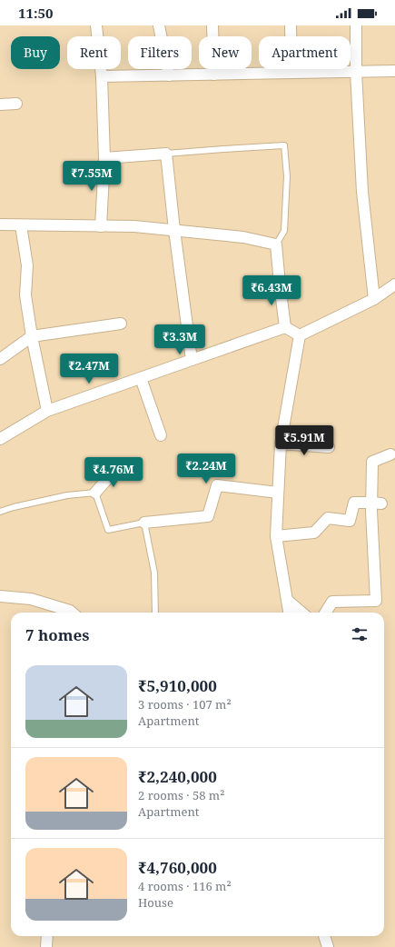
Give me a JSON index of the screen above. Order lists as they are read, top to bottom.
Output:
{
  "page": {
    "status": "11:50",
    "chip": [
      "Buy",
      "Rent",
      "Filters",
      "New",
      "Apartment"
    ],
    "price": [
      "₹7.55M",
      "₹6.43M",
      "₹3.3M",
      "₹2.47M",
      "₹5.91M",
      "₹2.24M",
      "₹4.76M"
    ],
    "heading": "7 homes",
    "list": [
      {
        "name": "₹5,910,000",
        "note": "3 rooms · 107 m² · Apartment"
      },
      {
        "name": "₹2,240,000",
        "note": "2 rooms · 58 m² · Apartment"
      },
      {
        "name": "₹4,760,000",
        "note": "4 rooms · 116 m² · House"
      }
    ]
  }
}
